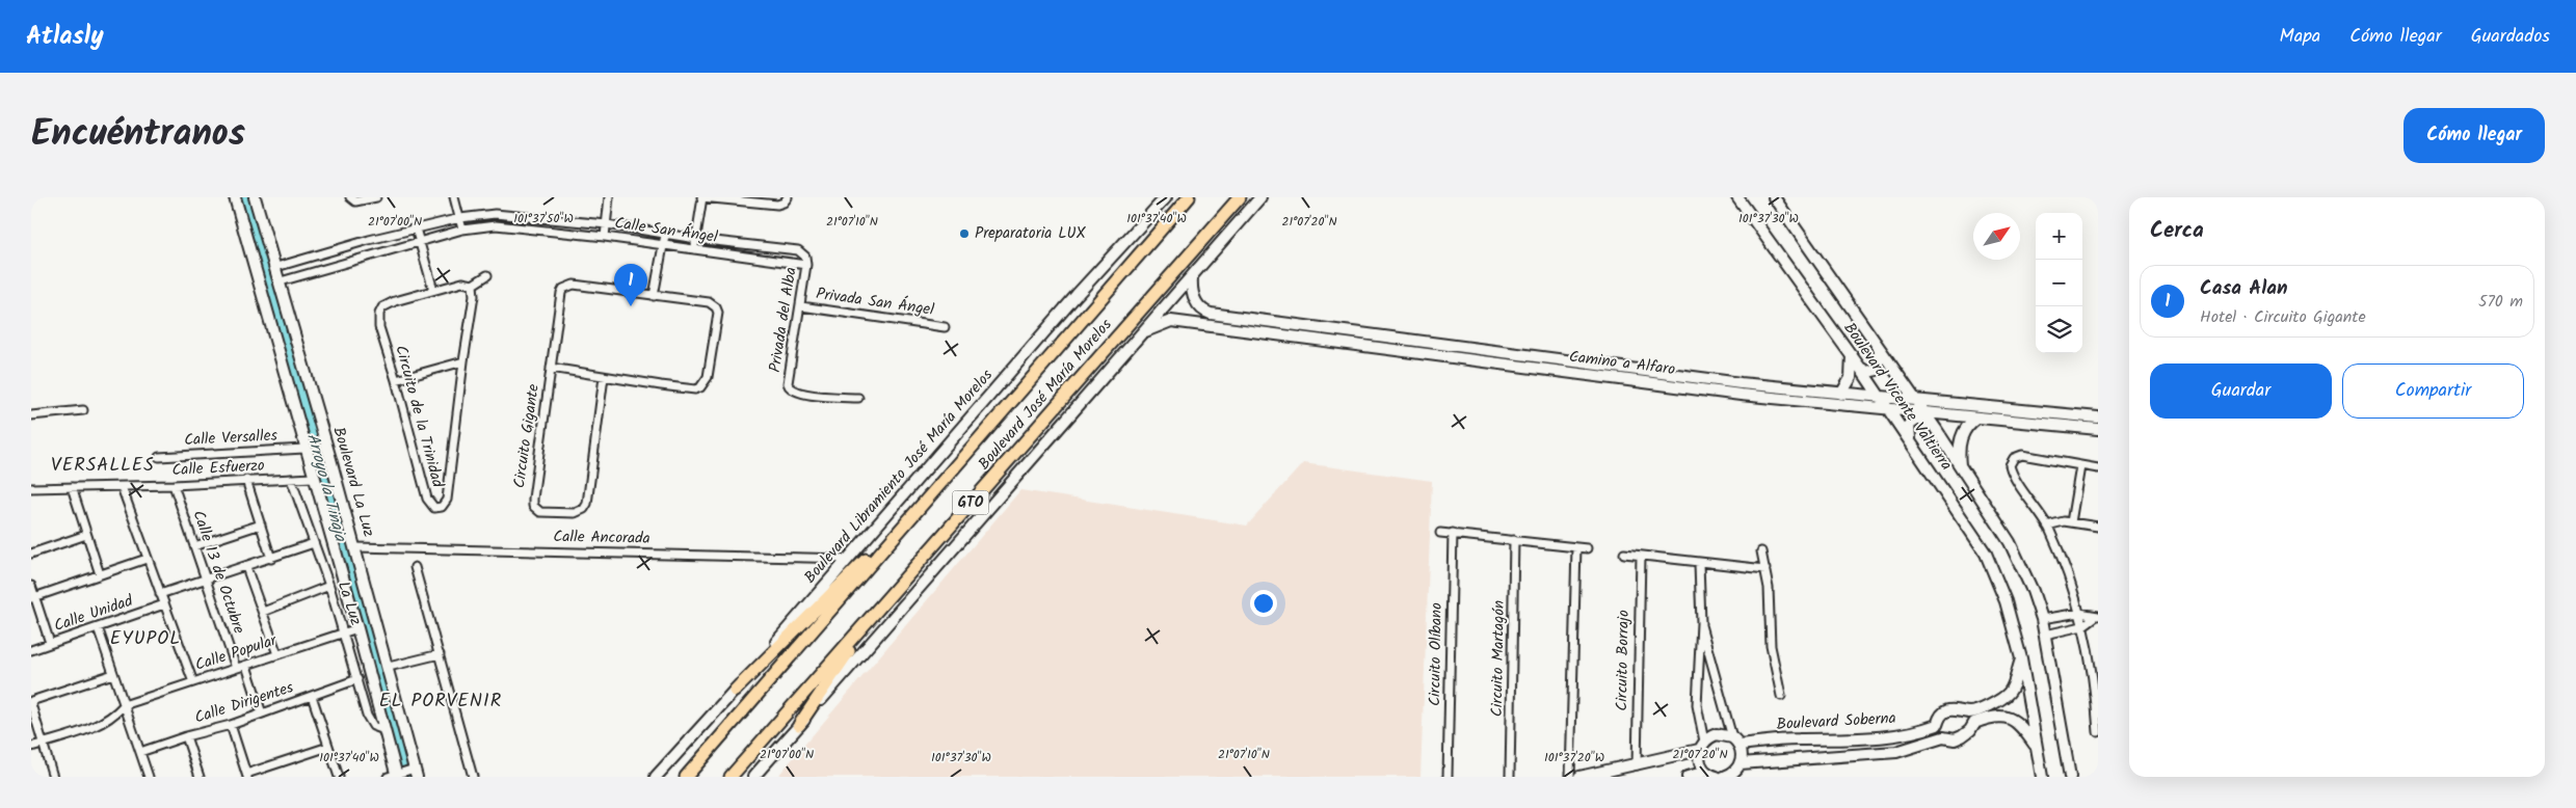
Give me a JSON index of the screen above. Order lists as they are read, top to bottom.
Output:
{
  "streets": {
    "main road": ["Boulevard José María Morelos", "GTO"],
    "street": [
      "Calle San Ángel",
      "Privada San Ángel",
      "Privada del Alba",
      "Camino a Alfaro",
      "Boulevard Vicente Valtierra",
      "Circuito de la Trinidad",
      "Circuito Gigante",
      "Calle Versalles",
      "Calle Esfuerzo",
      "Boulevard Libramiento José María Morelos",
      "Boulevard La Luz",
      "Calle Ancorada",
      "Calle 13 de Octubre",
      "La Luz",
      "Calle Unidad",
      "Calle Popular",
      "Circuito Olíbano",
      "Circuito Martagón",
      "Circuito Borrajo",
      "Calle Dirigentes",
      "Boulevard Soberna"
    ]
  },
  "crossings": [
    ["Calle San Ángel", "Privada del Alba"],
    ["Calle San Ángel", "Boulevard La Luz"],
    ["Privada San Ángel", "Privada del Alba"],
    ["Camino a Alfaro", "Boulevard Vicente Valtierra"],
    ["Boulevard Vicente Valtierra", "Boulevard Soberna"],
    ["Calle Esfuerzo", "Calle 13 de Octubre"],
    ["Calle Esfuerzo", "La Luz"],
    ["Boulevard Libramiento José María Morelos", "Calle Ancorada"],
    ["Boulevard La Luz", "Calle Ancorada"],
    ["Calle 13 de Octubre", "Calle Popular"],
    ["La Luz", "Calle Popular"],
    ["La Luz", "Calle Dirigentes"]
  ],
  "districts": ["VERSALLES", "EYUPOL", "EL PORVENIR"],
  "water": ["Arroyo la Tinaja"],
  "places": ["Preparatoria LUX"],
  "north": "top right",
  "page": {
    "header": "Atlasly",
    "nav": ["Mapa", "Cómo llegar", "Guardados"],
    "title": "Encuéntranos",
    "buttons": [
      "Cómo llegar",
      ["Guardar", "Compartir"]
    ],
    "heading": "Cerca",
    "map_buttons": ["+", "−"],
    "pins": "1",
    "list": [
      {
        "mark": "1",
        "name": "Casa Alan",
        "note": "Hotel · Circuito Gigante",
        "value": "570 m"
      }
    ]
  },
  "coordinates": [
    "101°37'50\"W",
    "101°37'40\"W",
    "101°37'30\"W",
    "21°07'00\"N",
    "21°07'10\"N",
    "21°07'20\"N",
    "101°37'20\"W"
  ]
}
